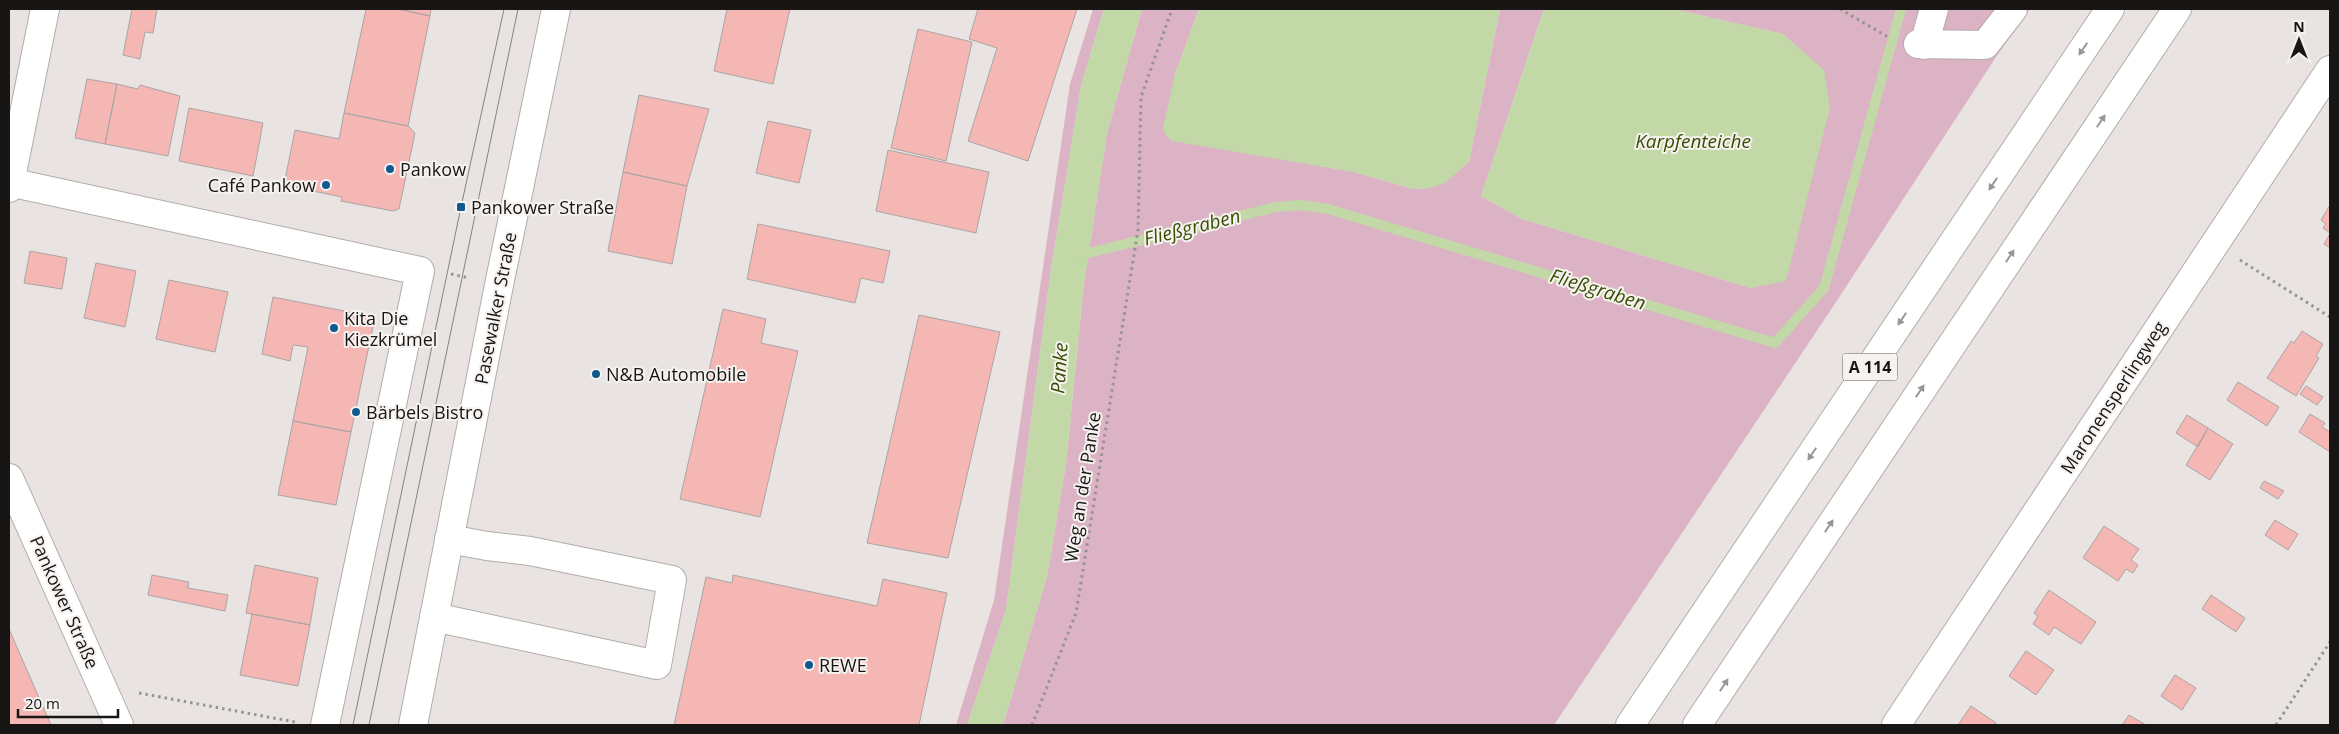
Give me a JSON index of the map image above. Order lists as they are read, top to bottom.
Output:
{
  "streets": {
    "main road": [
      "Pasewalker Straße",
      "A 114",
      "Maronensperlingweg",
      "Pankower Straße"
    ],
    "path": ["Weg an der Panke"]
  },
  "water": ["Karpfenteiche", "Fließgraben", "Panke"],
  "places": {
    "other": [
      "Pankow",
      "Café Pankow",
      "Kita Die Kiezkrümel",
      "N&B Automobile",
      "Bärbels Bistro",
      "REWE"
    ],
    "transit": ["Pankower Straße"]
  },
  "scale_bar": "20 m",
  "north": "top"
}
